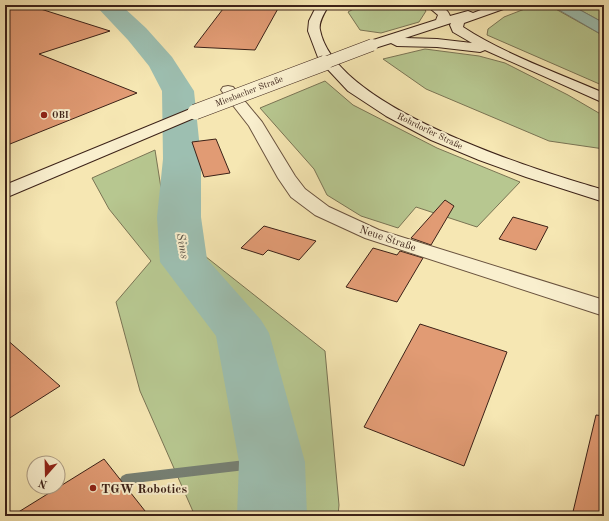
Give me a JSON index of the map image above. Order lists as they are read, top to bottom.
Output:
{
  "streets": {
    "main road": ["Miesbacher Straße", "Rohrdorfer Straße", "Neue Straße"]
  },
  "water": ["Sims"],
  "places": ["OBI", "TGW Robotics"],
  "north": "bottom"
}
